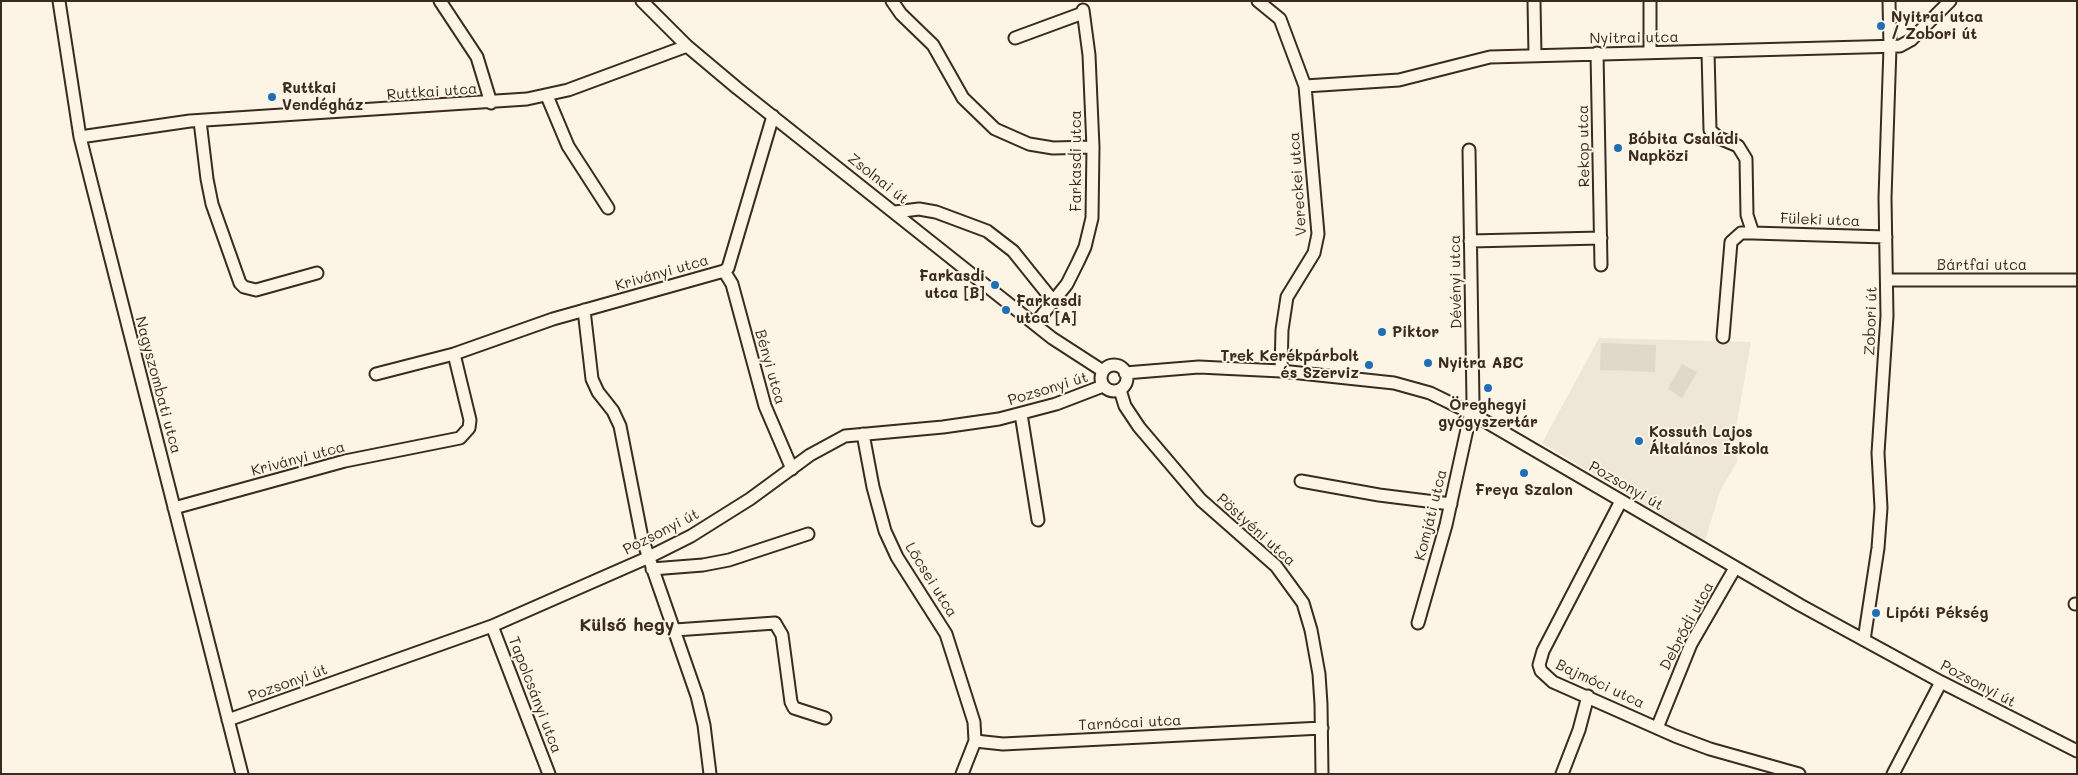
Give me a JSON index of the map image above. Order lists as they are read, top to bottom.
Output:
{
  "streets": {
    "street": [
      "Nyitrai utca",
      "Ruttkai utca",
      "Rekop utca",
      "Farkasdi utca",
      "Zsolnai út",
      "Vereckei utca",
      "Füleki utca",
      "Bártfai utca",
      "Kriványi utca",
      "Dévényi utca",
      "Zobori út",
      "Bényi utca",
      "Nagyszombati utca",
      "Pozsonyi út",
      "Komjáti utca",
      "Pöstyéni utca",
      "Lőcsei utca",
      "Debrődi utca",
      "Bajmóci utca",
      "Tapolcsányi utca",
      "Tarnócai utca"
    ]
  },
  "crossings": [
    ["Nyitrai utca", "Rekop utca"],
    ["Nyitrai utca", "Vereckei utca"],
    ["Nyitrai utca", "Zobori út"],
    ["Ruttkai utca", "Zsolnai út"],
    ["Ruttkai utca", "Nagyszombati utca"],
    ["Farkasdi utca", "Zsolnai út"],
    ["Zsolnai út", "Kriványi utca"],
    ["Zsolnai út", "Pozsonyi út"],
    ["Zsolnai út", "Pöstyéni utca"],
    ["Vereckei utca", "Pozsonyi út"],
    ["Füleki utca", "Zobori út"],
    ["Bártfai utca", "Zobori út"],
    ["Kriványi utca", "Bényi utca"],
    ["Kriványi utca", "Nagyszombati utca"],
    ["Dévényi utca", "Pozsonyi út"],
    ["Dévényi utca", "Komjáti utca"],
    ["Zobori út", "Pozsonyi út"],
    ["Bényi utca", "Pozsonyi út"],
    ["Nagyszombati utca", "Pozsonyi út"],
    ["Pozsonyi út", "Komjáti utca"],
    ["Pozsonyi út", "Pöstyéni utca"],
    ["Pozsonyi út", "Lőcsei utca"],
    ["Pozsonyi út", "Debrődi utca"],
    ["Pozsonyi út", "Bajmóci utca"],
    ["Pozsonyi út", "Tapolcsányi utca"],
    ["Pöstyéni utca", "Tarnócai utca"],
    ["Lőcsei utca", "Tarnócai utca"],
    ["Debrődi utca", "Bajmóci utca"]
  ],
  "districts": ["Külső hegy"],
  "places": [
    "Nyitrai utca / Zobori út",
    "Ruttkai Vendégház",
    "Bóbita Családi Napközi",
    "Farkasdi utca [B]",
    "Farkasdi utca [A]",
    "Piktor",
    "Nyitra ABC",
    "Trek Kerékpárbolt és Szerviz",
    "Öreghegyi gyógyszertár",
    "Kossuth Lajos Általános Iskola",
    "Freya Szalon",
    "Lipóti Pékség"
  ]
}
